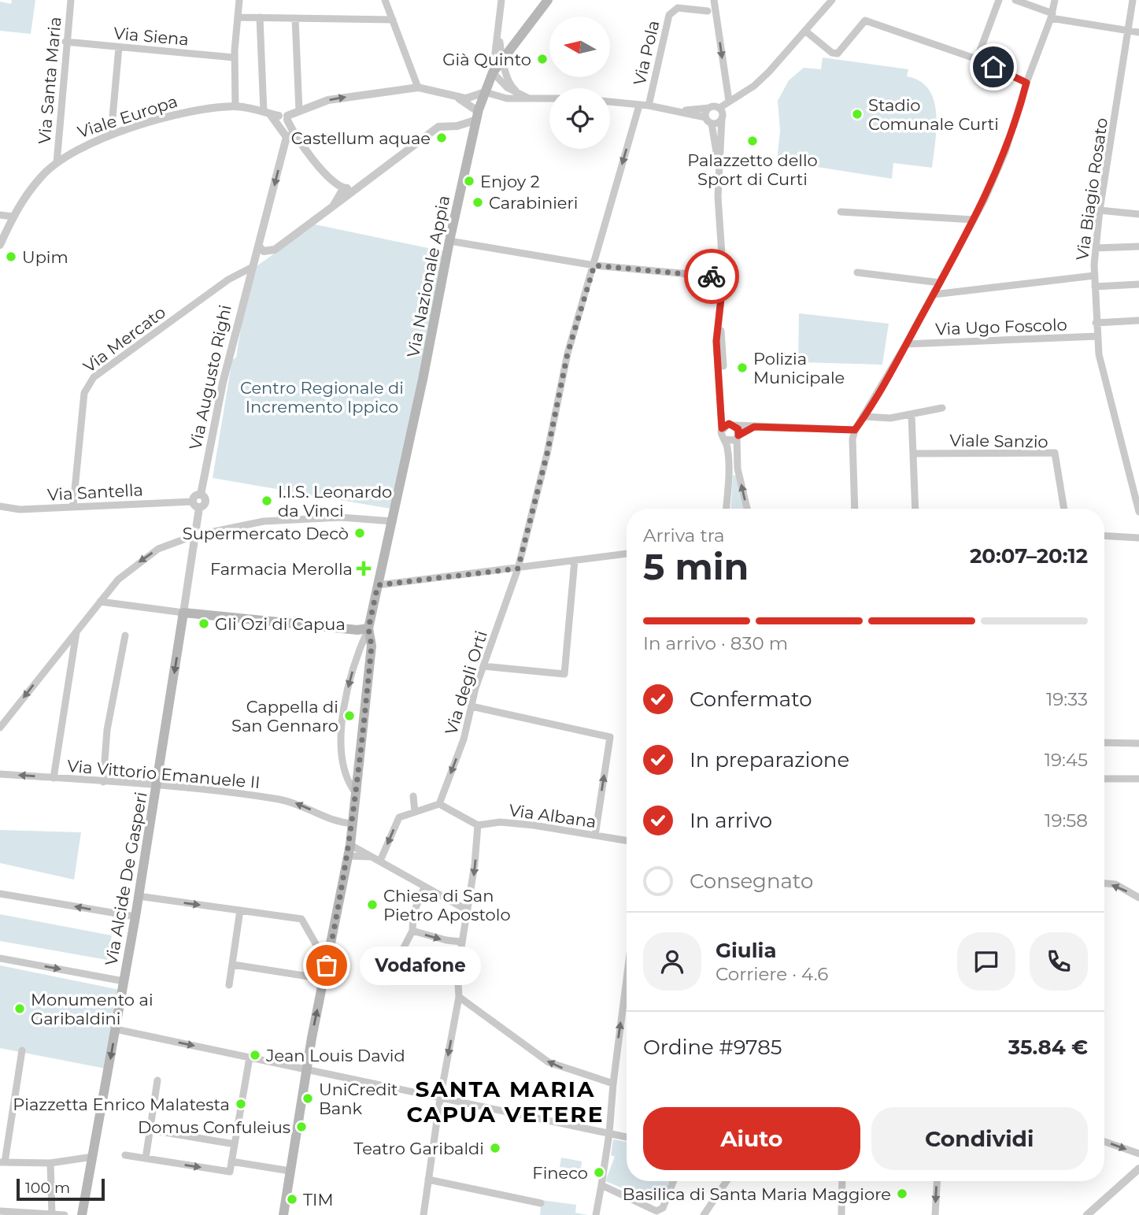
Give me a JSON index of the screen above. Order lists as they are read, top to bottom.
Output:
{
  "streets": {
    "main road": ["Via Nazionale Appia", "Via Alcide De Gasperi"],
    "street": [
      "Via Siena",
      "Via Pola",
      "Via Santa Maria",
      "Viale Europa",
      "Via Biagio Rosato",
      "Via Ugo Foscolo",
      "Via Mercato",
      "Via Augusto Righi",
      "Viale Sanzio",
      "Via Santella",
      "Via degli Orti",
      "Via Vittorio Emanuele II",
      "Via Albana"
    ]
  },
  "crossings": [
    ["Via Siena", "Via Santa Maria"],
    ["Via Santa Maria", "Viale Europa"],
    ["Via Biagio Rosato", "Via Ugo Foscolo"],
    ["Via Mercato", "Via Augusto Righi"],
    ["Via Mercato", "Via Santella"],
    ["Via Augusto Righi", "Via Santella"],
    ["Via Vittorio Emanuele II", "Via Alcide De Gasperi"]
  ],
  "one_way": ["Via degli Orti", "Via Vittorio Emanuele II", "Via Alcide De Gasperi"],
  "districts": ["SANTA MARIA CAPUA VETERE"],
  "parks": ["Centro Regionale di Incremento Ippico"],
  "places": {
    "other": [
      "Già Quinto",
      "Stadio Comunale Curti",
      "Castellum aquae",
      "Palazzetto dello Sport di Curti",
      "Enjoy 2",
      "Carabinieri",
      "Upim",
      "Polizia Municipale",
      "I.I.S. Leonardo da Vinci",
      "Supermercato Decò",
      "Gli Ozi di Capua",
      "Cappella di San Gennaro",
      "Chiesa di San Pietro Apostolo",
      "Vodafone",
      "Monumento ai Garibaldini",
      "Jean Louis David",
      "UniCredit Bank",
      "Piazzetta Enrico Malatesta",
      "Domus Confuleius",
      "Teatro Garibaldi",
      "Fineco",
      "Basilica di Santa Maria Maggiore",
      "TIM"
    ],
    "health": ["Farmacia Merolla"]
  },
  "scale_bar": "100 m",
  "north": "left",
  "page": {
    "heading": ["5 min", "Arriva tra", "20:07–20:12"],
    "panel": [
      "Giulia",
      "Corriere · 4.6",
      "Ordine #9785",
      "35.84 €"
    ],
    "bar": "In arrivo · 830 m",
    "list": [
      ["Confermato", "19:33"],
      ["In preparazione", "19:45"],
      ["In arrivo", "19:58"],
      "Consegnato"
    ],
    "bubble": "Vodafone",
    "buttons": ["Aiuto", "Condividi"],
    "scale": "100 m"
  }
}
